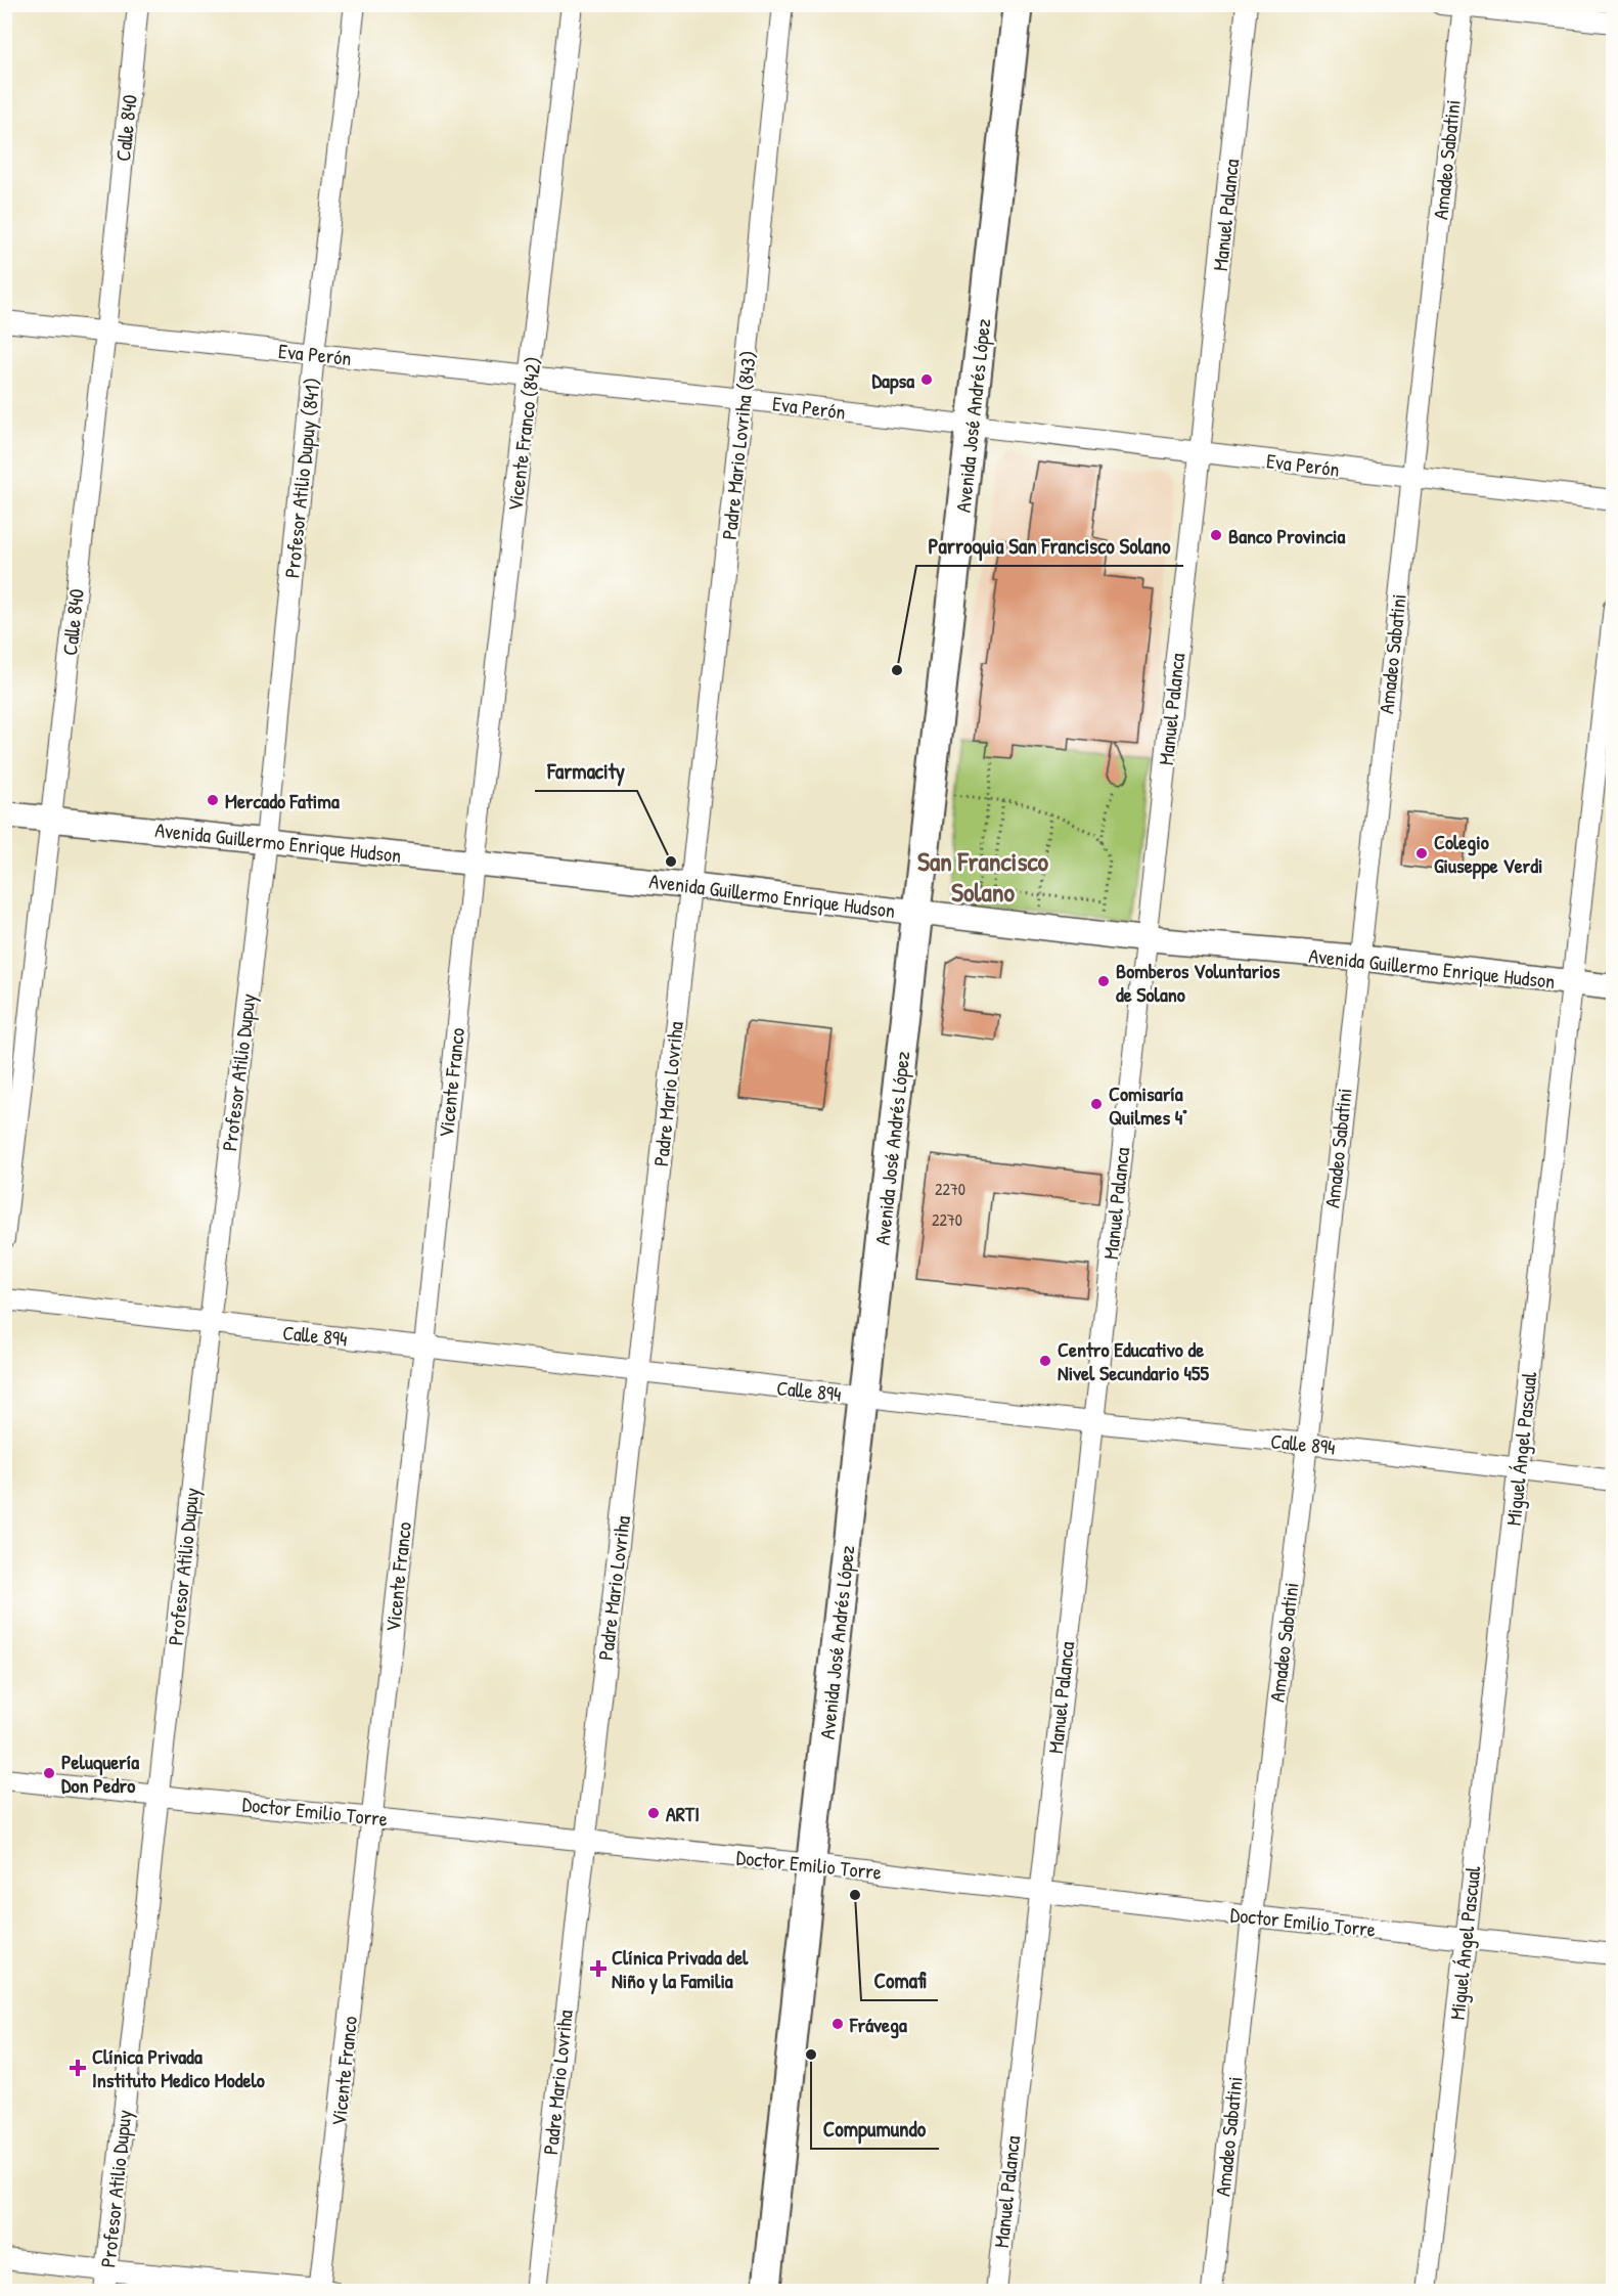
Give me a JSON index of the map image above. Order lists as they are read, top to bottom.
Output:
{
  "streets": {
    "main road": ["Avenida José Andrés López"],
    "street": [
      "Calle 840",
      "Amadeo Sabatini",
      "Manuel Palanca",
      "Eva Perón",
      "Vicente Franco (842)",
      "Padre Mario Lovriha (843)",
      "Profesor Atilio Dupuy (841)",
      "Avenida Guillermo Enrique Hudson",
      "Profesor Atilio Dupuy",
      "Vicente Franco",
      "Padre Mario Lovriha",
      "Calle 894",
      "Miguel Ángel Pascual",
      "Doctor Emilio Torre"
    ]
  },
  "crossings": [
    ["Calle 840", "Eva Perón"],
    ["Calle 840", "Avenida Guillermo Enrique Hudson"],
    ["Amadeo Sabatini", "Eva Perón"],
    ["Amadeo Sabatini", "Avenida Guillermo Enrique Hudson"],
    ["Amadeo Sabatini", "Calle 894"],
    ["Amadeo Sabatini", "Doctor Emilio Torre"],
    ["Manuel Palanca", "Eva Perón"],
    ["Manuel Palanca", "Avenida Guillermo Enrique Hudson"],
    ["Manuel Palanca", "Calle 894"],
    ["Manuel Palanca", "Doctor Emilio Torre"],
    ["Eva Perón", "Avenida José Andrés López"],
    ["Eva Perón", "Vicente Franco (842)"],
    ["Eva Perón", "Padre Mario Lovriha (843)"],
    ["Eva Perón", "Profesor Atilio Dupuy (841)"],
    ["Avenida José Andrés López", "Avenida Guillermo Enrique Hudson"],
    ["Avenida José Andrés López", "Calle 894"],
    ["Avenida José Andrés López", "Doctor Emilio Torre"],
    ["Vicente Franco (842)", "Avenida Guillermo Enrique Hudson"],
    ["Vicente Franco (842)", "Vicente Franco"],
    ["Padre Mario Lovriha (843)", "Avenida Guillermo Enrique Hudson"],
    ["Padre Mario Lovriha (843)", "Padre Mario Lovriha"],
    ["Profesor Atilio Dupuy (841)", "Avenida Guillermo Enrique Hudson"],
    ["Profesor Atilio Dupuy (841)", "Profesor Atilio Dupuy"],
    ["Avenida Guillermo Enrique Hudson", "Profesor Atilio Dupuy"],
    ["Avenida Guillermo Enrique Hudson", "Vicente Franco"],
    ["Avenida Guillermo Enrique Hudson", "Padre Mario Lovriha"],
    ["Avenida Guillermo Enrique Hudson", "Miguel Ángel Pascual"],
    ["Profesor Atilio Dupuy", "Calle 894"],
    ["Profesor Atilio Dupuy", "Doctor Emilio Torre"],
    ["Vicente Franco", "Calle 894"],
    ["Vicente Franco", "Doctor Emilio Torre"],
    ["Padre Mario Lovriha", "Calle 894"],
    ["Padre Mario Lovriha", "Doctor Emilio Torre"],
    ["Calle 894", "Miguel Ángel Pascual"],
    ["Miguel Ángel Pascual", "Doctor Emilio Torre"]
  ],
  "districts": ["San Francisco Solano"],
  "places": {
    "other": [
      "Dapsa",
      "Banco Provincia",
      "Parroquia San Francisco Solano",
      "Mercado Fatima",
      "Colegio Giuseppe Verdi",
      "Farmacity",
      "Bomberos Voluntarios de Solano",
      "Comisaría Quilmes 4°",
      "Centro Educativo de Nivel Secundario 455",
      "Peluquería Don Pedro",
      "ARTI",
      "Comafi",
      "Frávega",
      "Compumundo"
    ],
    "health": ["Clínica Privada del Niño y la Familia", "Clínica Privada Instituto Medico Modelo"]
  },
  "house_numbers": ["2270", "2270"]
}
